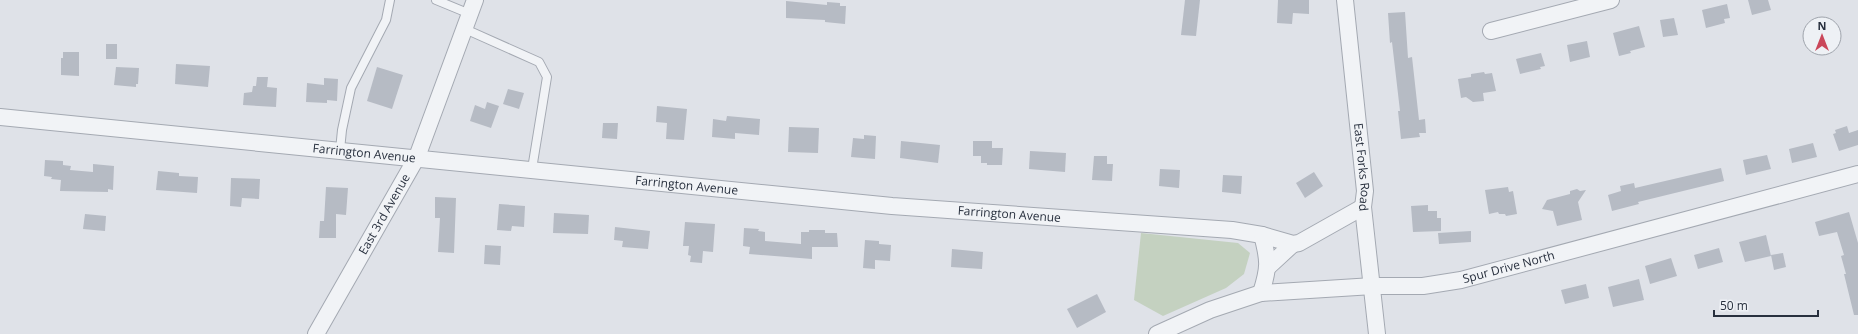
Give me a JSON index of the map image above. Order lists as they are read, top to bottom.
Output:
{
  "streets": {
    "street": [
      "Farrington Avenue",
      "East Forks Road",
      "East 3rd Avenue",
      "Spur Drive North"
    ]
  },
  "crossings": [
    ["Farrington Avenue", "East 3rd Avenue"],
    ["East Forks Road", "Spur Drive North"]
  ],
  "scale_bar": "50 m",
  "north": "top"
}
